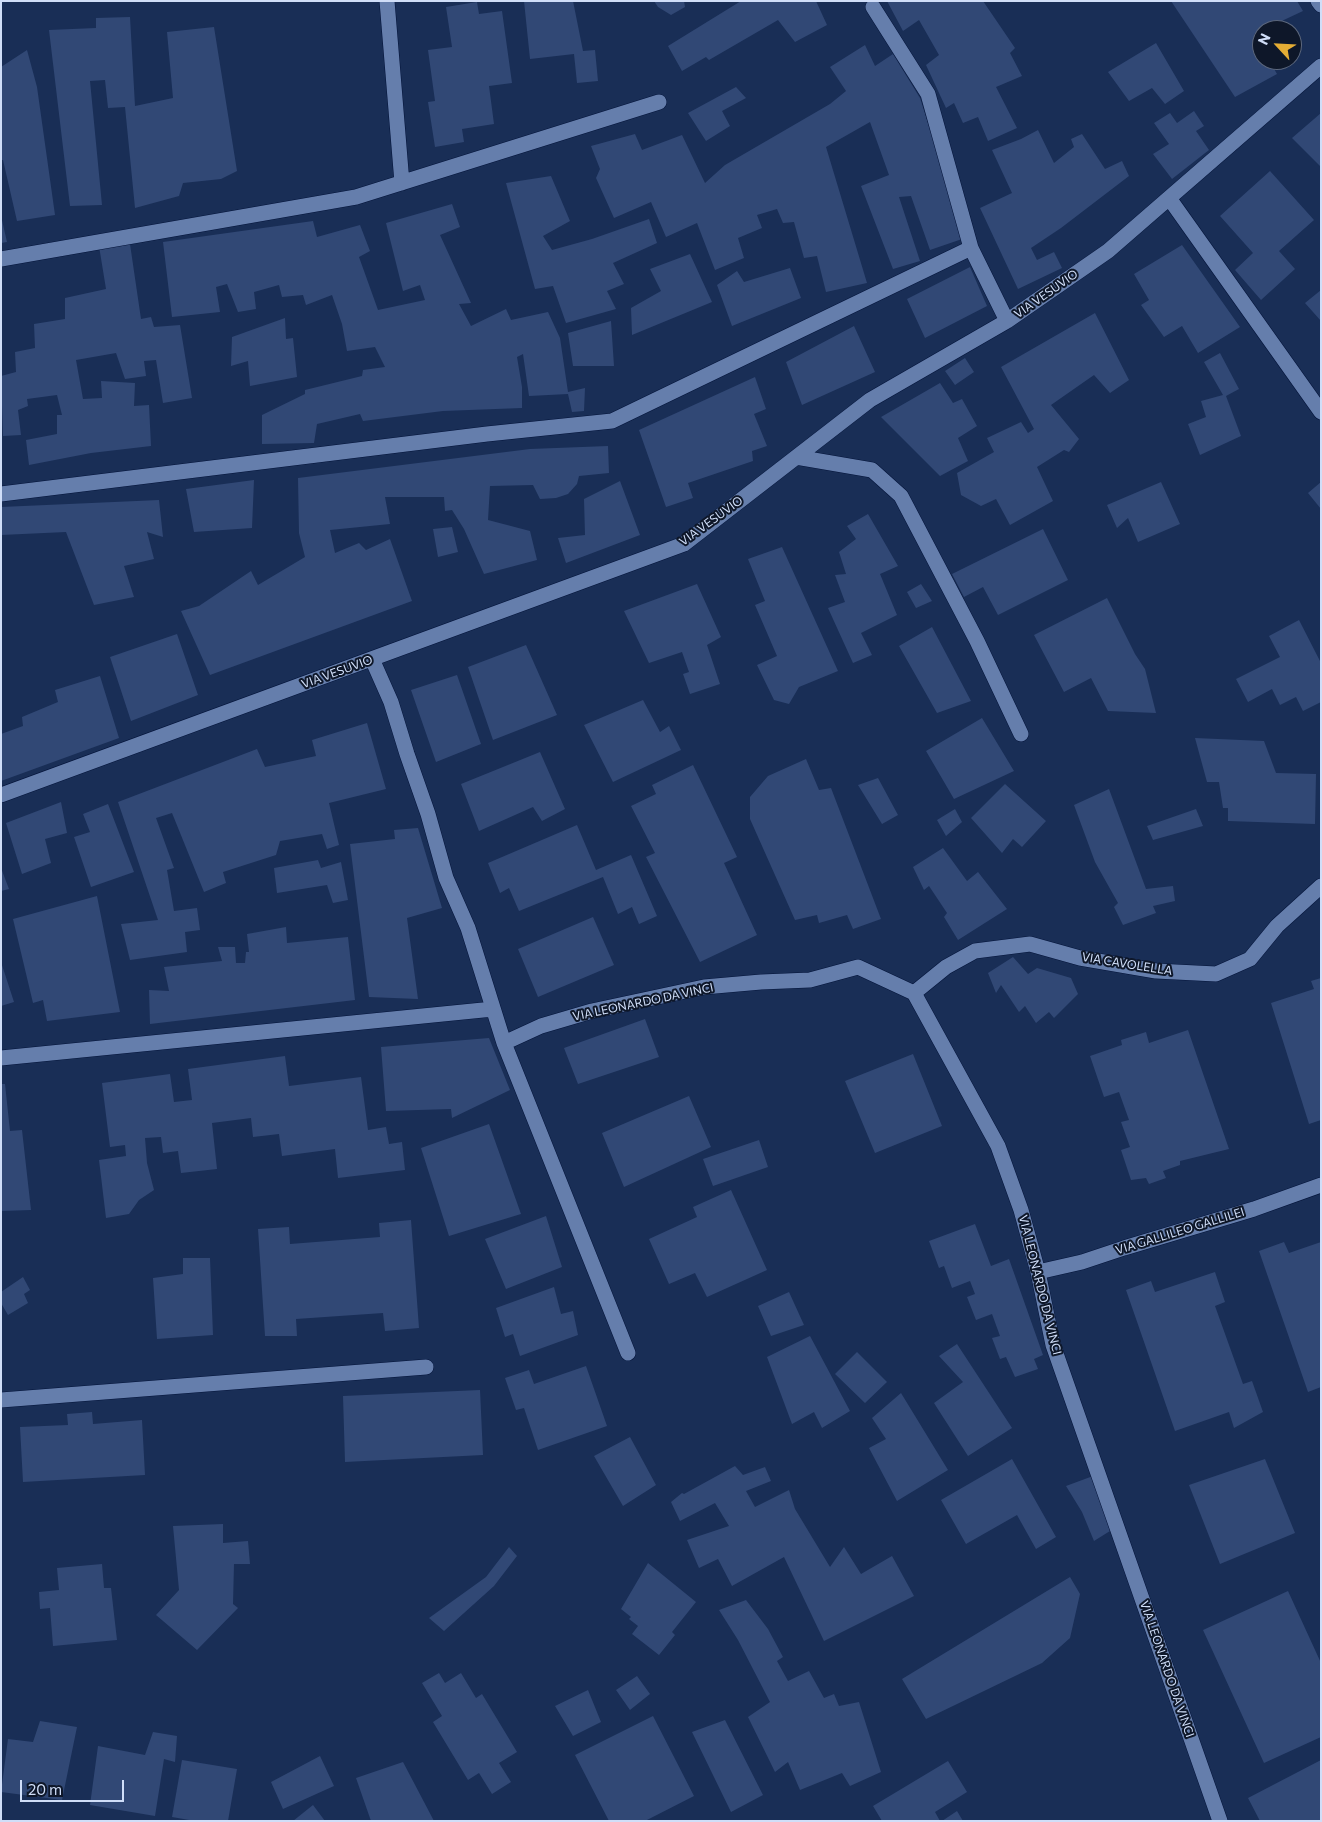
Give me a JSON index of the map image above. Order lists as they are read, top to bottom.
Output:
{
  "streets": {
    "street": [
      "VIA VESUVIO",
      "VIA CAVOLELLA",
      "VIA LEONARDO DA VINCI",
      "VIA GALLILEO GALLILEI"
    ]
  },
  "crossings": [
    ["VIA CAVOLELLA", "VIA LEONARDO DA VINCI"],
    ["VIA LEONARDO DA VINCI", "VIA GALLILEO GALLILEI"]
  ],
  "scale_bar": "20 m",
  "north": "top left"
}
